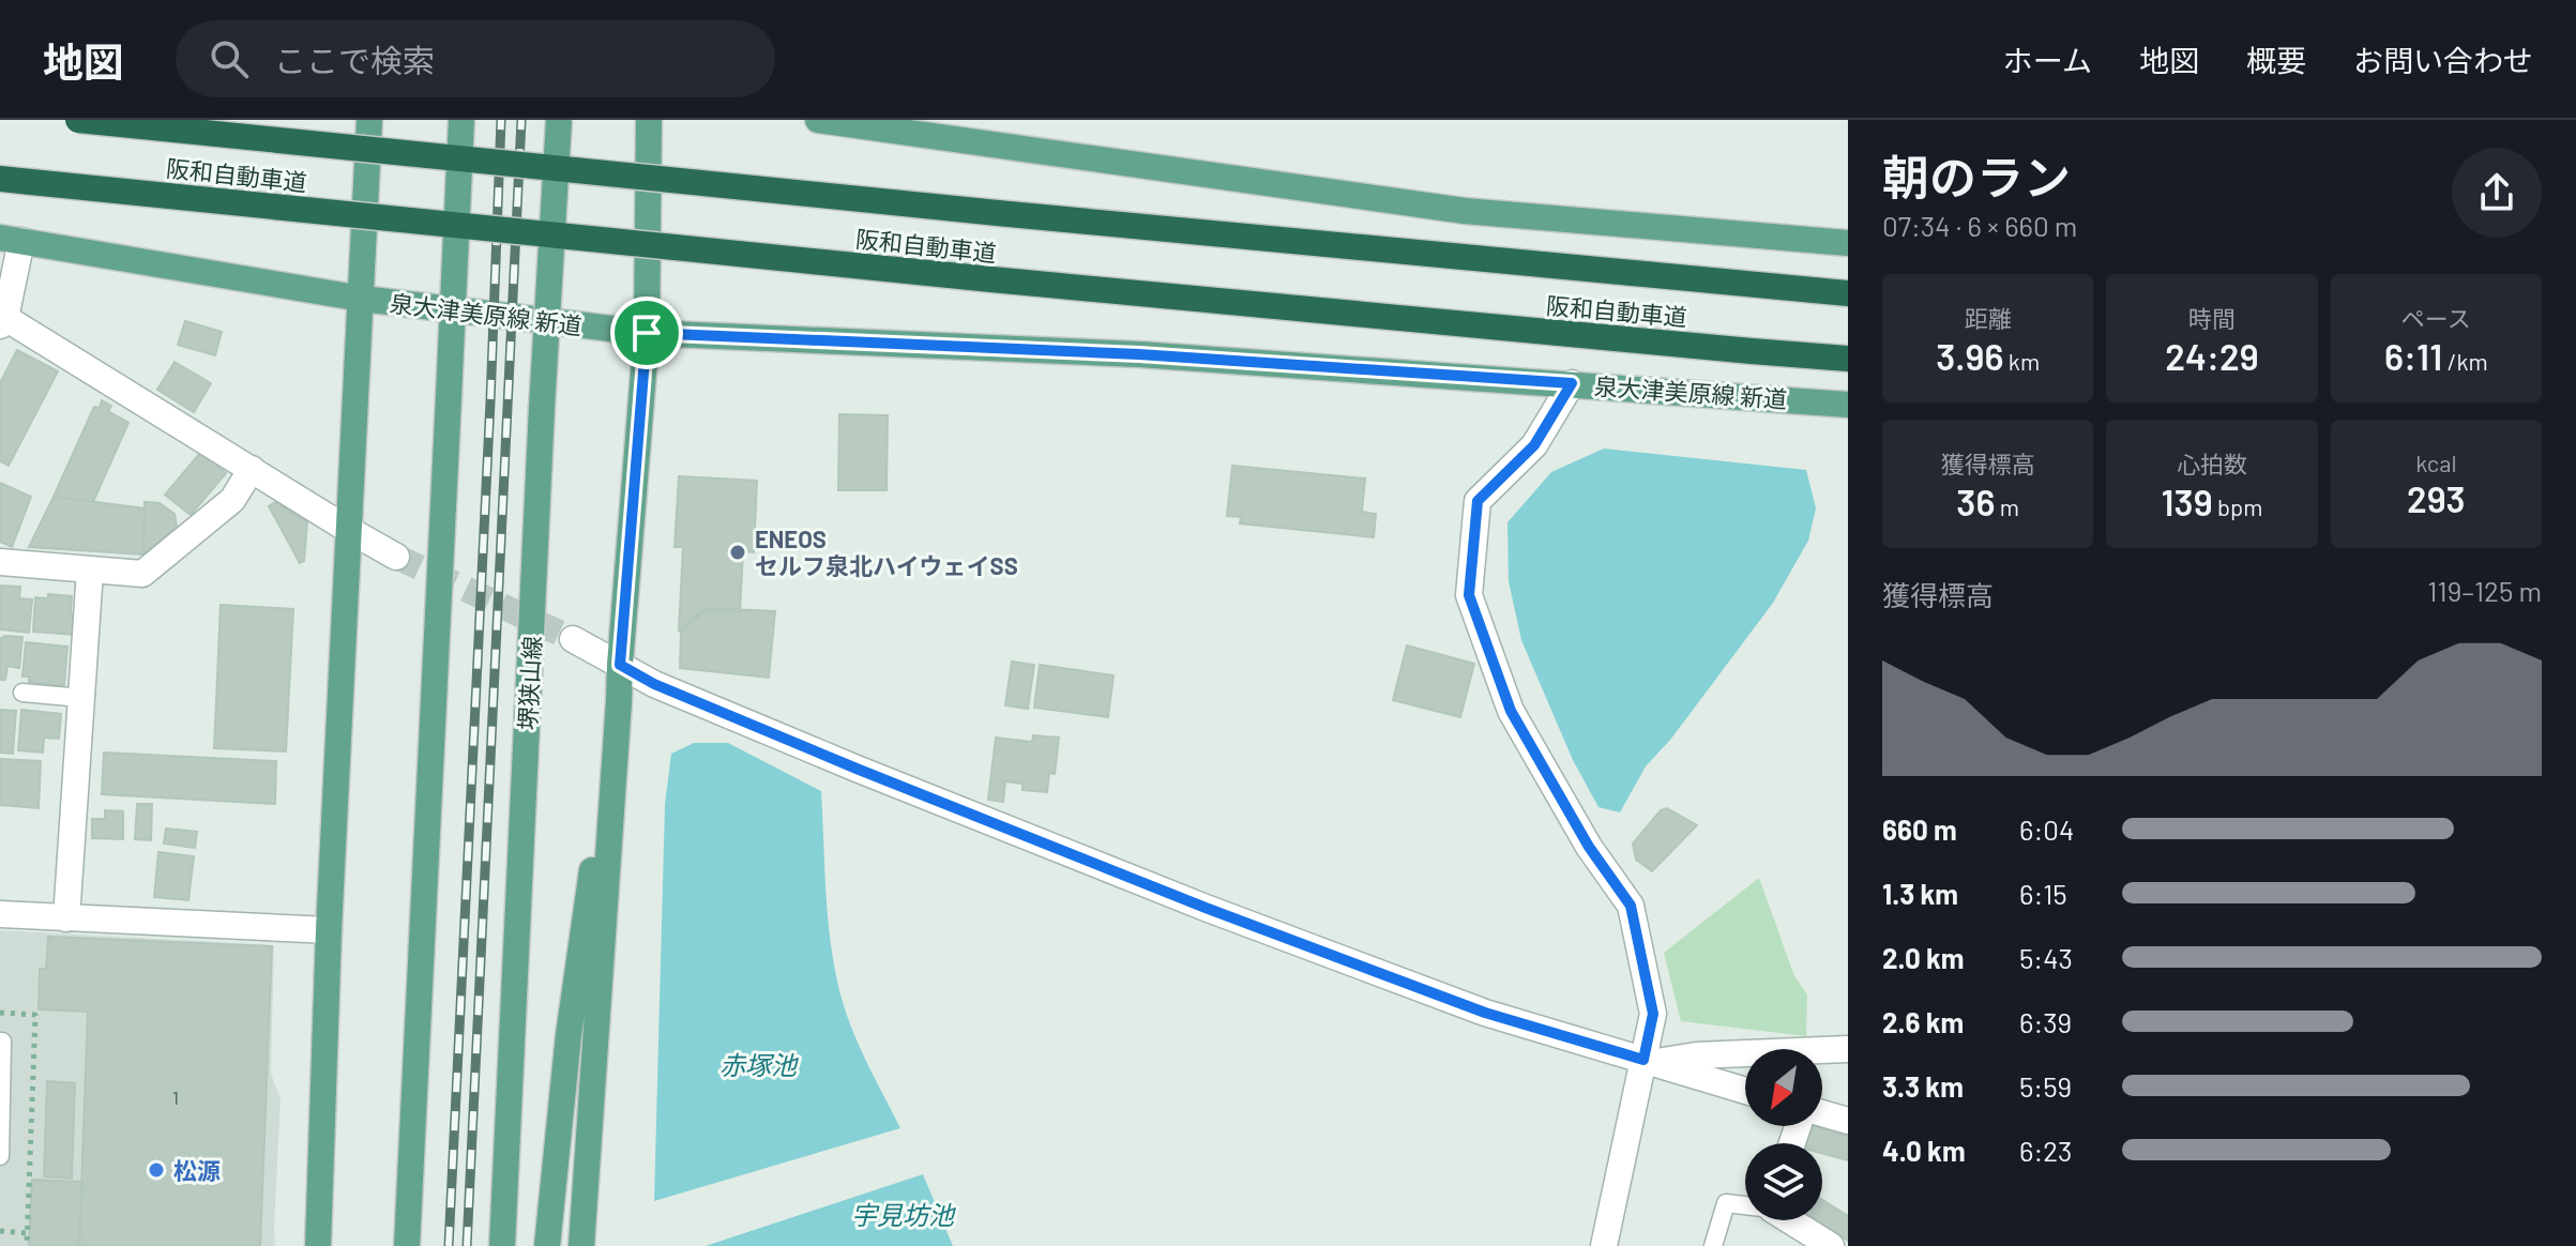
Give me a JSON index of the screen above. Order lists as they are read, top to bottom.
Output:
{
  "streets": {
    "highway": ["阪和自動車道"],
    "main road": ["泉大津美原線 新道", "堺狭山線"]
  },
  "water": ["赤塚池", "宇見坊池"],
  "places": ["ENEOS セルフ泉北ハイウェイSS", "松源"],
  "house_numbers": ["1"],
  "north": "bottom left",
  "page": {
    "header": "地図",
    "search": "ここで検索",
    "nav": [
      "ホーム",
      "地図",
      "概要",
      "お問い合わせ"
    ],
    "heading": ["朝のラン", "07:34 · 6 × 660 m"],
    "stats": [
      ["距離", "3.96 km"],
      ["時間", "24:29"],
      ["ペース", "6:11 /km"],
      ["獲得標高", "36 m"],
      ["心拍数", "139 bpm"],
      ["kcal", "293"]
    ],
    "chart": ["獲得標高", "119–125 m"],
    "list": [
      {
        "name": "660 m",
        "note": "6:04"
      },
      {
        "name": "1.3 km",
        "note": "6:15"
      },
      {
        "name": "2.0 km",
        "note": "5:43"
      },
      {
        "name": "2.6 km",
        "note": "6:39"
      },
      {
        "name": "3.3 km",
        "note": "5:59"
      },
      {
        "name": "4.0 km",
        "note": "6:23"
      }
    ]
  }
}
